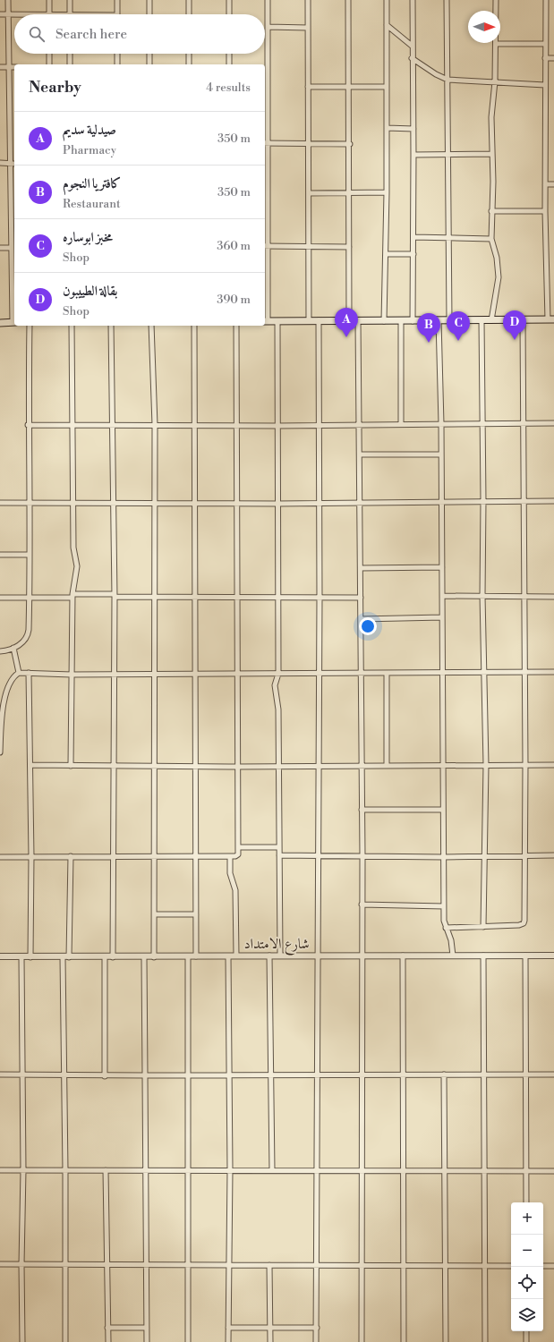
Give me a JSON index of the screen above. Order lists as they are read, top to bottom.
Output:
{
  "streets": {
    "street": ["شارع الامتداد"]
  },
  "north": "right",
  "page": {
    "search": "Search here",
    "heading": ["Nearby", "4 results"],
    "list": [
      {
        "mark": "A",
        "name": "صيدلية سديم",
        "note": "Pharmacy",
        "value": "350 m"
      },
      {
        "mark": "B",
        "name": "كافتريا النجوم",
        "note": "Restaurant",
        "value": "350 m"
      },
      {
        "mark": "C",
        "name": "مخبز ابوساره",
        "note": "Shop",
        "value": "360 m"
      },
      {
        "mark": "D",
        "name": "بقالة الطييبون",
        "note": "Shop",
        "value": "390 m"
      }
    ],
    "pins": [
      "A",
      "D",
      "C",
      "B"
    ],
    "map_buttons": ["+", "−"]
  }
}
